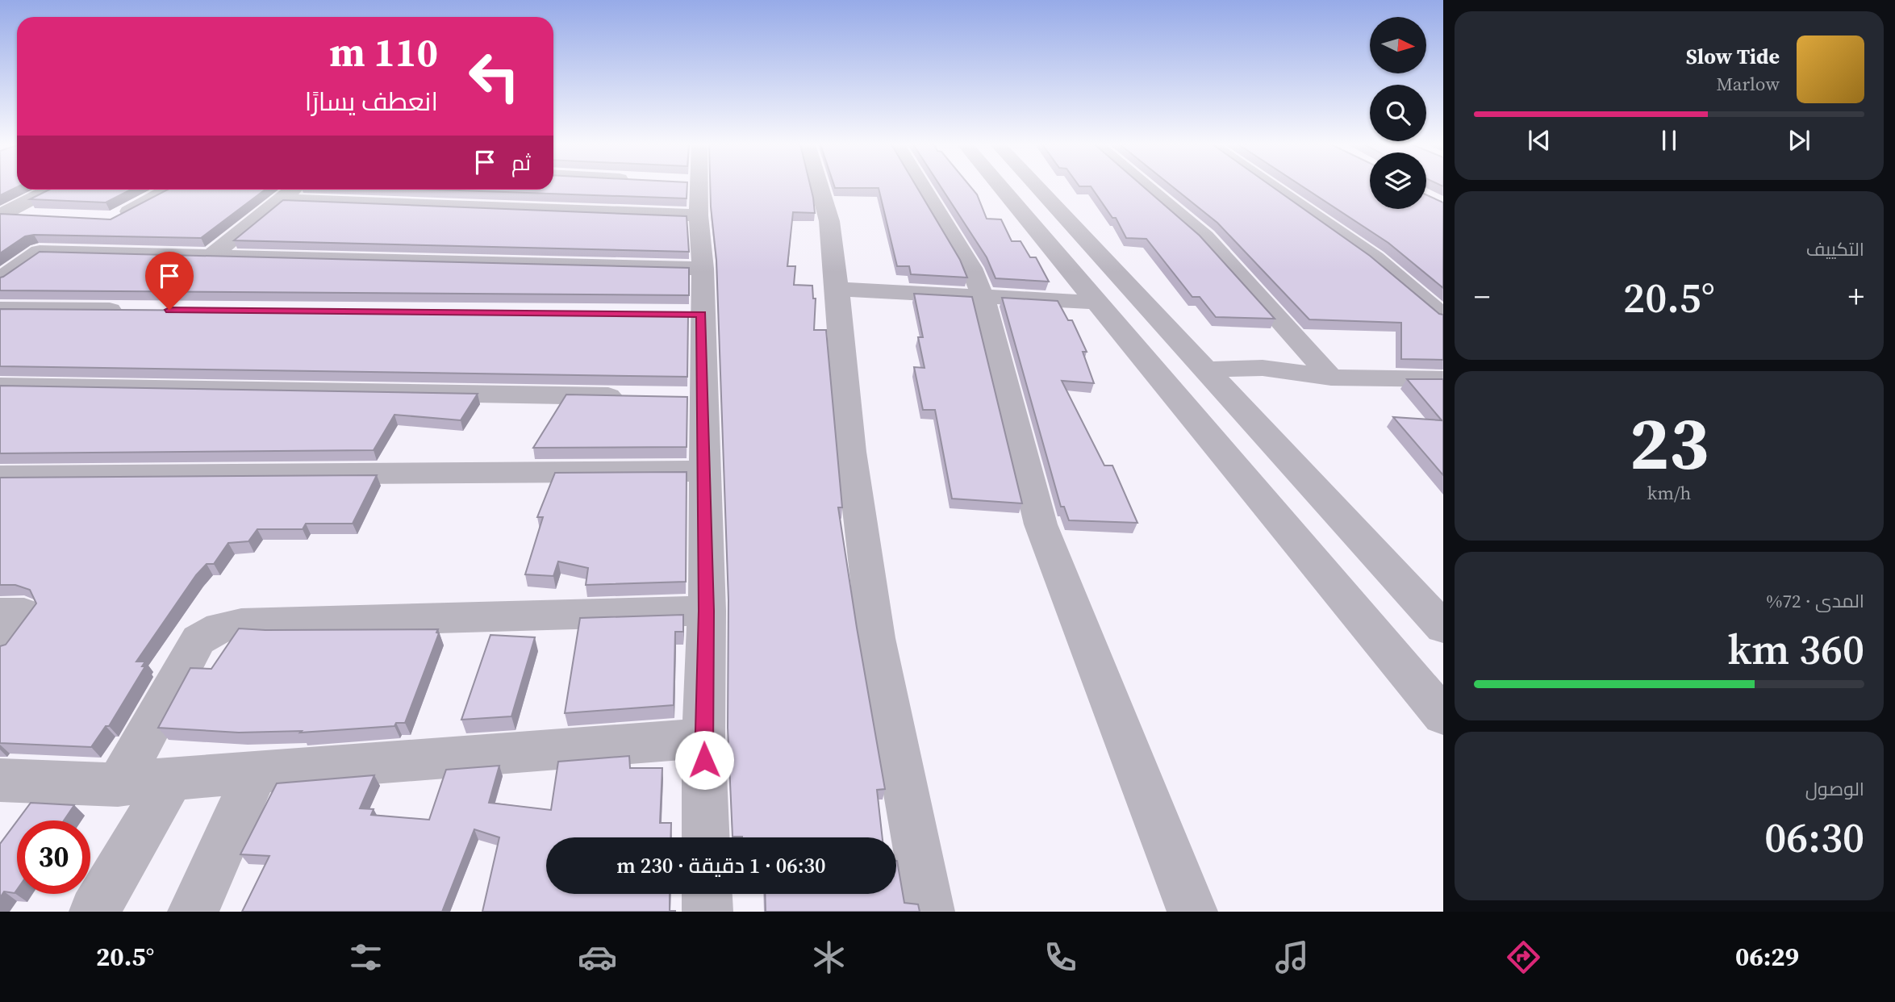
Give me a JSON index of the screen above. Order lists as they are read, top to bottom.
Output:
{
  "north": "right",
  "page": {
    "turn": ["110 m", "انعطف يسارًا"],
    "song": ["Slow Tide", "Marlow"],
    "then": "ثم",
    "tile": [
      "التكييف",
      ["23", "km/h"],
      ["المدى · 72%", "360 km"],
      ["الوصول", "06:30"]
    ],
    "heat": ["−", "20.5°", "+"],
    "limit": "30",
    "trip": "06:30 · 1 دقيقة · 230 m",
    "tabs": ["06:29", "20.5°"]
  }
}
